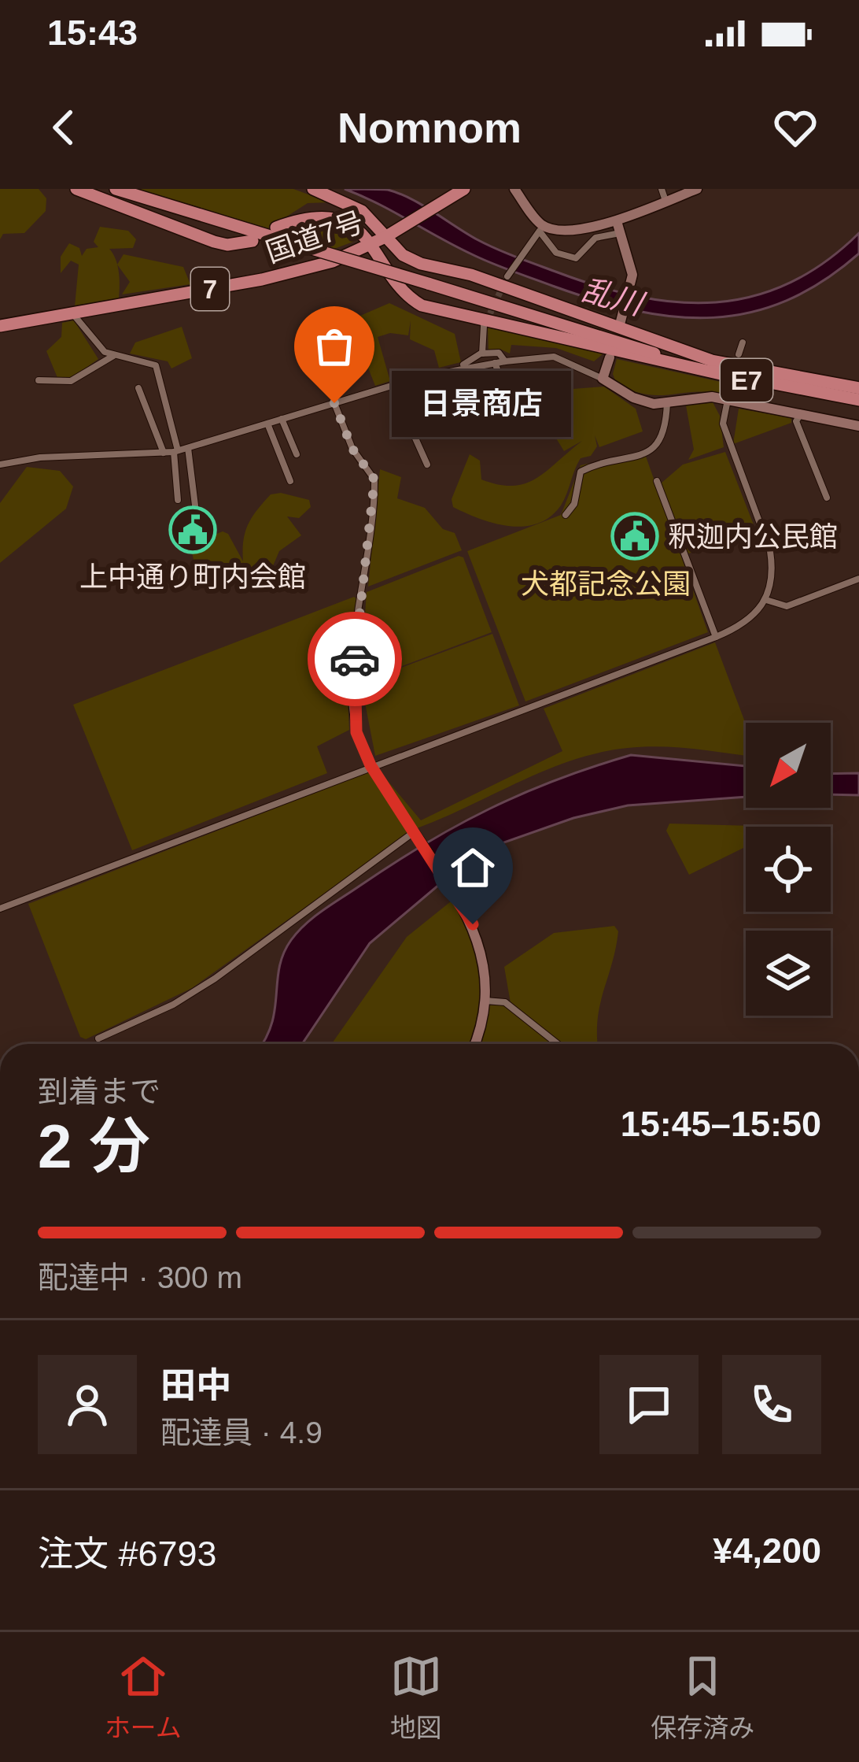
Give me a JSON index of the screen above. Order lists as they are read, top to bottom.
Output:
{
  "streets": {
    "highway": ["国道7号", "7", "E7"]
  },
  "water": ["乱川"],
  "parks": ["犬都記念公園"],
  "places": {
    "other": ["日景商店"],
    "public building": ["上中通り町内会館", "釈迦内公民館"]
  },
  "north": "bottom left",
  "page": {
    "status": "15:43",
    "header": "Nomnom",
    "bubble": "日景商店",
    "heading": ["2 分", "到着まで", "15:45–15:50"],
    "panel": [
      "田中",
      "配達員 · 4.9",
      "注文 #6793",
      "¥4,200"
    ],
    "bar": "配達中 · 300 m",
    "tabs": ["ホーム", "地図", "保存済み"]
  }
}
